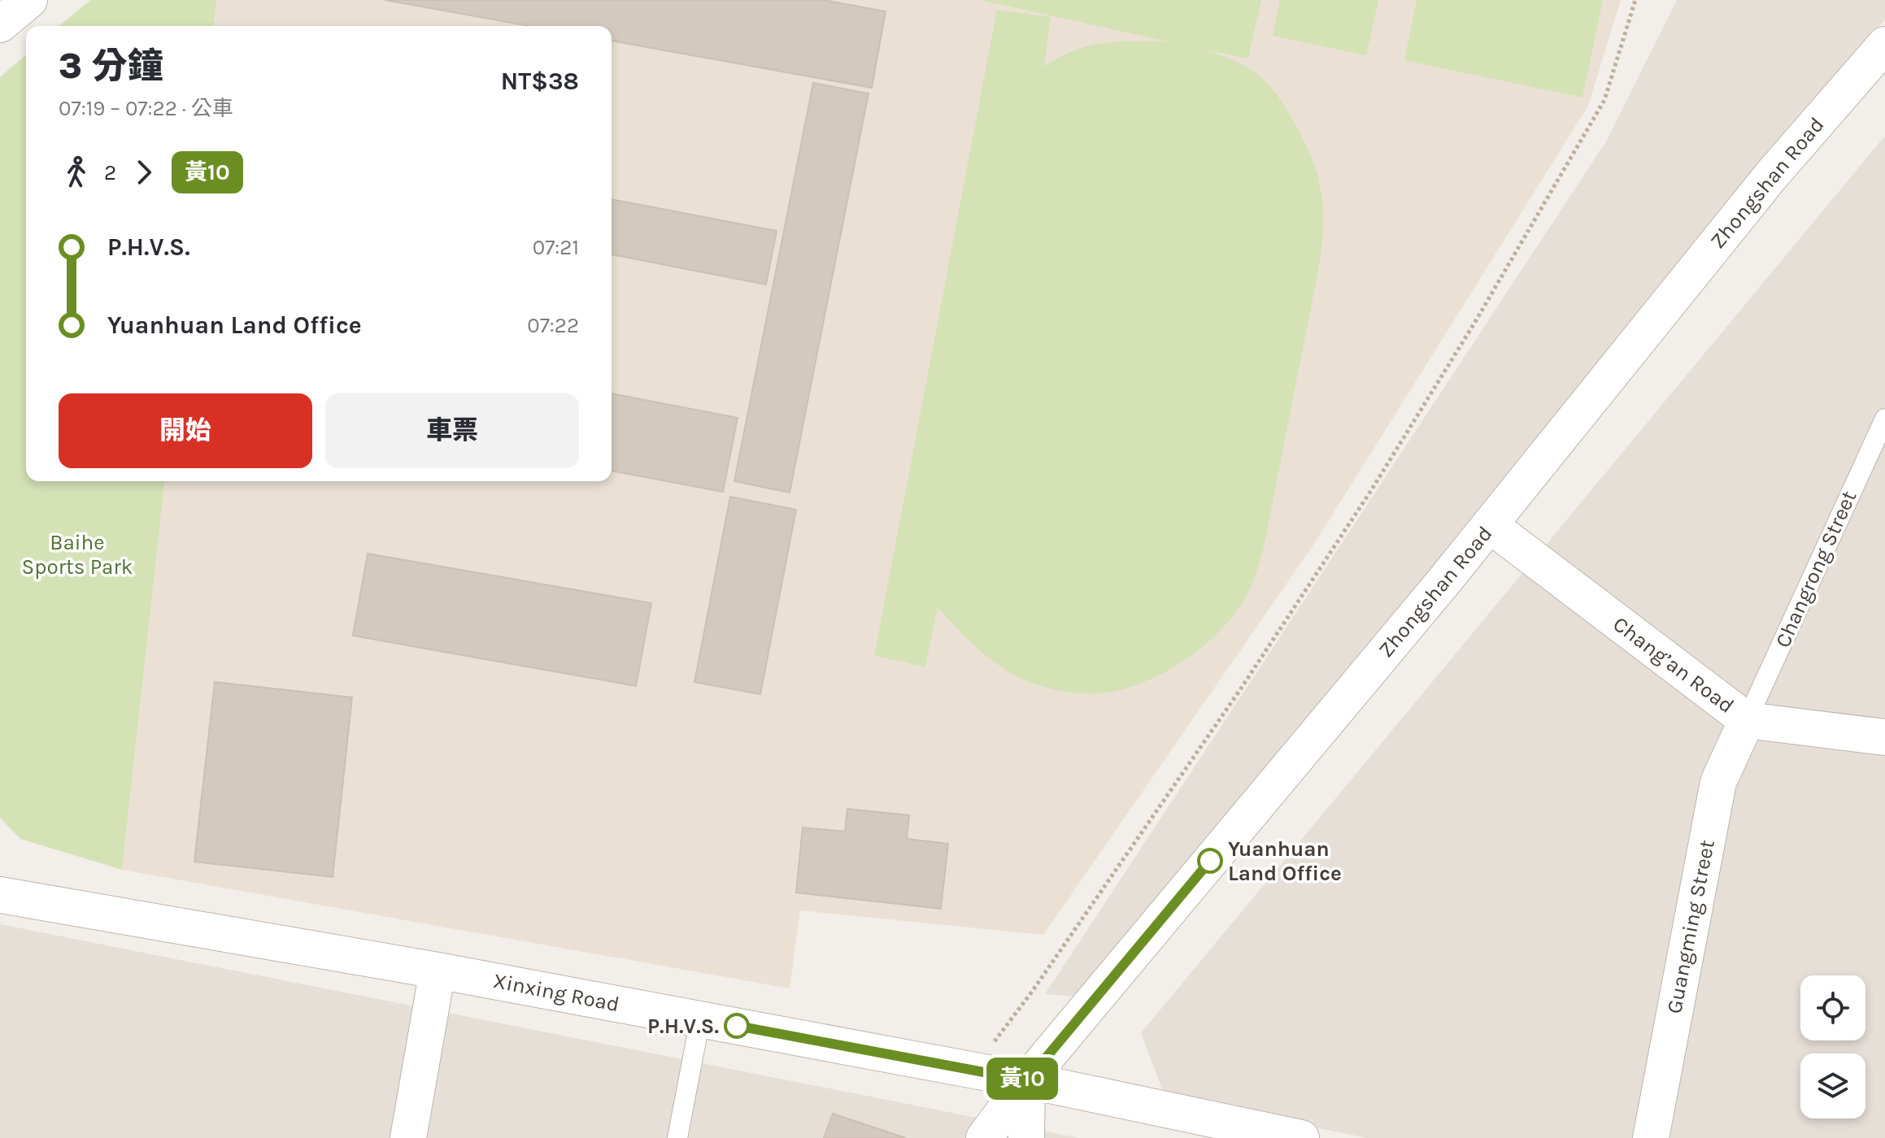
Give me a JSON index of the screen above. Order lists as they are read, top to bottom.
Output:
{
  "streets": {
    "street": [
      "Zhongshan Road",
      "Chang’an Road",
      "Guangming Street",
      "Xinxing Road"
    ],
    "lane": ["Changrong Street"]
  },
  "crossings": [
    ["Zhongshan Road", "Chang’an Road"],
    ["Zhongshan Road", "Xinxing Road"],
    ["Changrong Street", "Chang’an Road"],
    ["Changrong Street", "Guangming Street"],
    ["Chang’an Road", "Guangming Street"]
  ],
  "parks": ["Baihe Sports Park"],
  "places": ["Yuanhuan Land Office", "P.H.V.S."],
  "lines": ["bus line 黃10"],
  "page": {
    "on_map": "黃10",
    "heading": ["3 分鐘", "07:19 – 07:22 · 公車", "NT$38"],
    "legs": ["2", "黃10"],
    "list": [
      {
        "name": "P.H.V.S.",
        "value": "07:21"
      },
      {
        "name": "Yuanhuan Land Office",
        "value": "07:22"
      }
    ],
    "buttons": ["開始", "車票"]
  }
}
